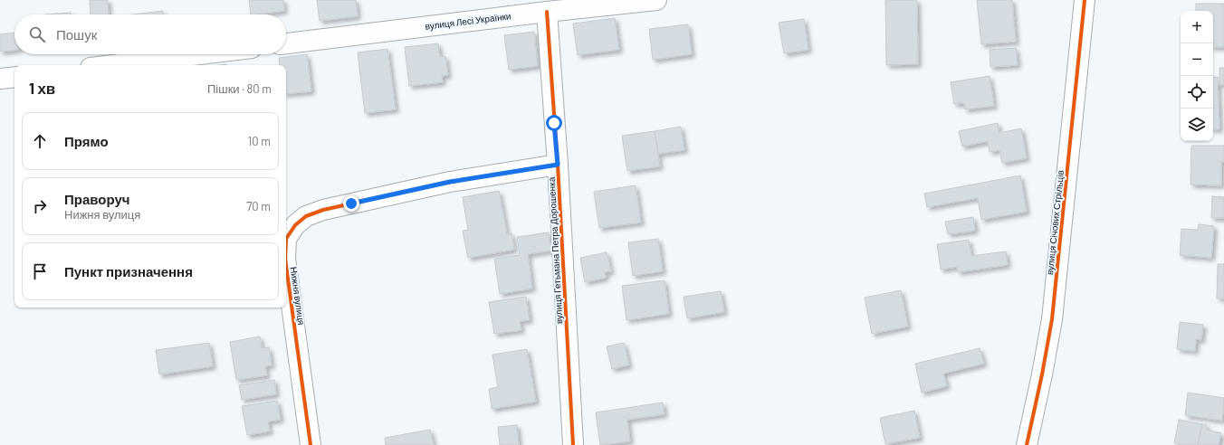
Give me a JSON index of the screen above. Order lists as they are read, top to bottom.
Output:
{
  "streets": {
    "street": [
      "вулиця Лесі Українки",
      "вулиця Січових Стрільців",
      "вулиця Гетьмана Петра Дорошенка",
      "Нижня вулиця"
    ]
  },
  "crossings": [
    ["вулиця Лесі Українки", "вулиця Гетьмана Петра Дорошенка"],
    ["вулиця Гетьмана Петра Дорошенка", "Нижня вулиця"]
  ],
  "page": {
    "map_buttons": ["+", "−"],
    "search": "Пошук",
    "heading": ["1 хв", "Пішки · 80 m"],
    "list": [
      ["Прямо", "10 m"],
      ["Праворуч", "Нижня вулиця", "70 m"],
      "Пункт призначення"
    ]
  }
}
